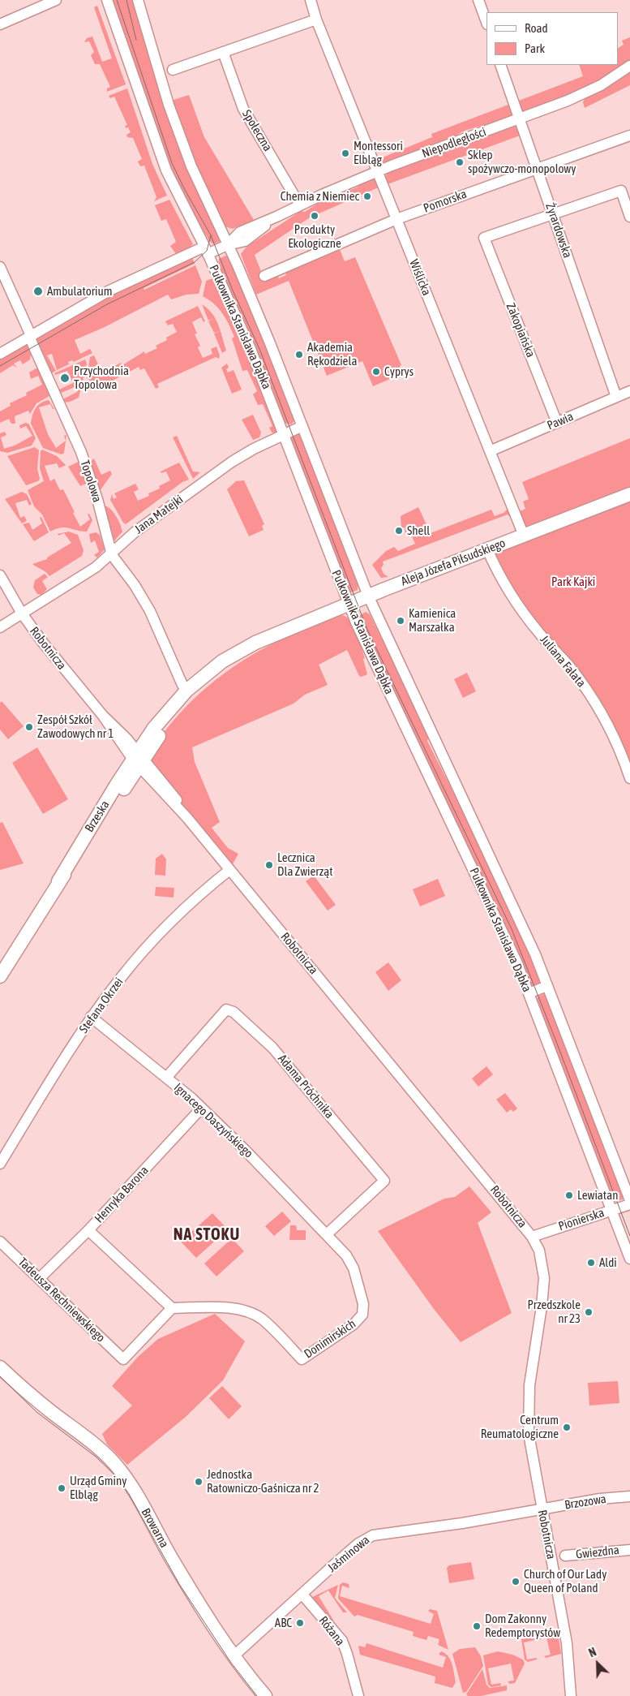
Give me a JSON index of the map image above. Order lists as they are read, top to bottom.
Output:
{
  "streets": {
    "main road": ["Aleja Józefa Piłsudskiego", "Brzeska", "Browarna"],
    "street": [
      "Społeczna",
      "Niepodległości",
      "Pomorska",
      "Żyrardowska",
      "Wiślicka",
      "Pułkownika Stanisława Dąbka",
      "Zakopiańska",
      "Pawia",
      "Topolowa",
      "Jana Matejki",
      "Robotnicza",
      "Juliana Fałata",
      "Stefana Okrzei",
      "Adama Próchnika",
      "Ignacego Daszyńskiego",
      "Henryka Barona",
      "Pionierska",
      "Tadeusza Rechniewskiego",
      "Donimirskich",
      "Brzozowa",
      "Gwiezdna",
      "Jaśminowa",
      "Różana"
    ]
  },
  "crossings": [
    ["Społeczna", "Niepodległości"],
    ["Niepodległości", "Żyrardowska"],
    ["Niepodległości", "Wiślicka"],
    ["Niepodległości", "Pułkownika Stanisława Dąbka"],
    ["Niepodległości", "Topolowa"],
    ["Pomorska", "Żyrardowska"],
    ["Pomorska", "Wiślicka"],
    ["Żyrardowska", "Zakopiańska"],
    ["Żyrardowska", "Pawia"],
    ["Wiślicka", "Pawia"],
    ["Wiślicka", "Aleja Józefa Piłsudskiego"],
    ["Pułkownika Stanisława Dąbka", "Jana Matejki"],
    ["Pułkownika Stanisława Dąbka", "Aleja Józefa Piłsudskiego"],
    ["Pułkownika Stanisława Dąbka", "Pionierska"],
    ["Zakopiańska", "Pawia"],
    ["Topolowa", "Jana Matejki"],
    ["Topolowa", "Aleja Józefa Piłsudskiego"],
    ["Jana Matejki", "Robotnicza"],
    ["Aleja Józefa Piłsudskiego", "Robotnicza"],
    ["Aleja Józefa Piłsudskiego", "Juliana Fałata"],
    ["Aleja Józefa Piłsudskiego", "Brzeska"],
    ["Robotnicza", "Brzeska"],
    ["Robotnicza", "Stefana Okrzei"],
    ["Robotnicza", "Pionierska"],
    ["Robotnicza", "Brzozowa"],
    ["Robotnicza", "Jaśminowa"],
    ["Stefana Okrzei", "Ignacego Daszyńskiego"],
    ["Adama Próchnika", "Ignacego Daszyńskiego"],
    ["Adama Próchnika", "Donimirskich"],
    ["Ignacego Daszyńskiego", "Henryka Barona"],
    ["Ignacego Daszyńskiego", "Donimirskich"],
    ["Henryka Barona", "Tadeusza Rechniewskiego"],
    ["Tadeusza Rechniewskiego", "Donimirskich"],
    ["Brzozowa", "Jaśminowa"],
    ["Browarna", "Jaśminowa"],
    ["Jaśminowa", "Różana"]
  ],
  "districts": ["NA STOKU"],
  "parks": ["Park Kajki"],
  "places": [
    "Montessori Elbląg",
    "Sklep spożywczo-monopolowy",
    "Chemia z Niemiec",
    "Produkty Ekologiczne",
    "Ambulatorium",
    "Akademia Rękodziela",
    "Cyprys",
    "Przychodnia Topolowa",
    "Shell",
    "Kamienica Marszałka",
    "Zespół Szkół Zawodowych nr 1",
    "Lecznica Dla Zwierząt",
    "Lewiatan",
    "Aldi",
    "Przedszkole nr 23",
    "Centrum Reumatologiczne",
    "Jednostka Ratowniczo-Gaśnicza nr 2",
    "Urząd Gminy Elbląg",
    "Church of Our Lady Queen of Poland",
    "ABC",
    "Dom Zakonny Redemptorystów"
  ],
  "legend": ["Road", "Park"],
  "north": "top left"
}
